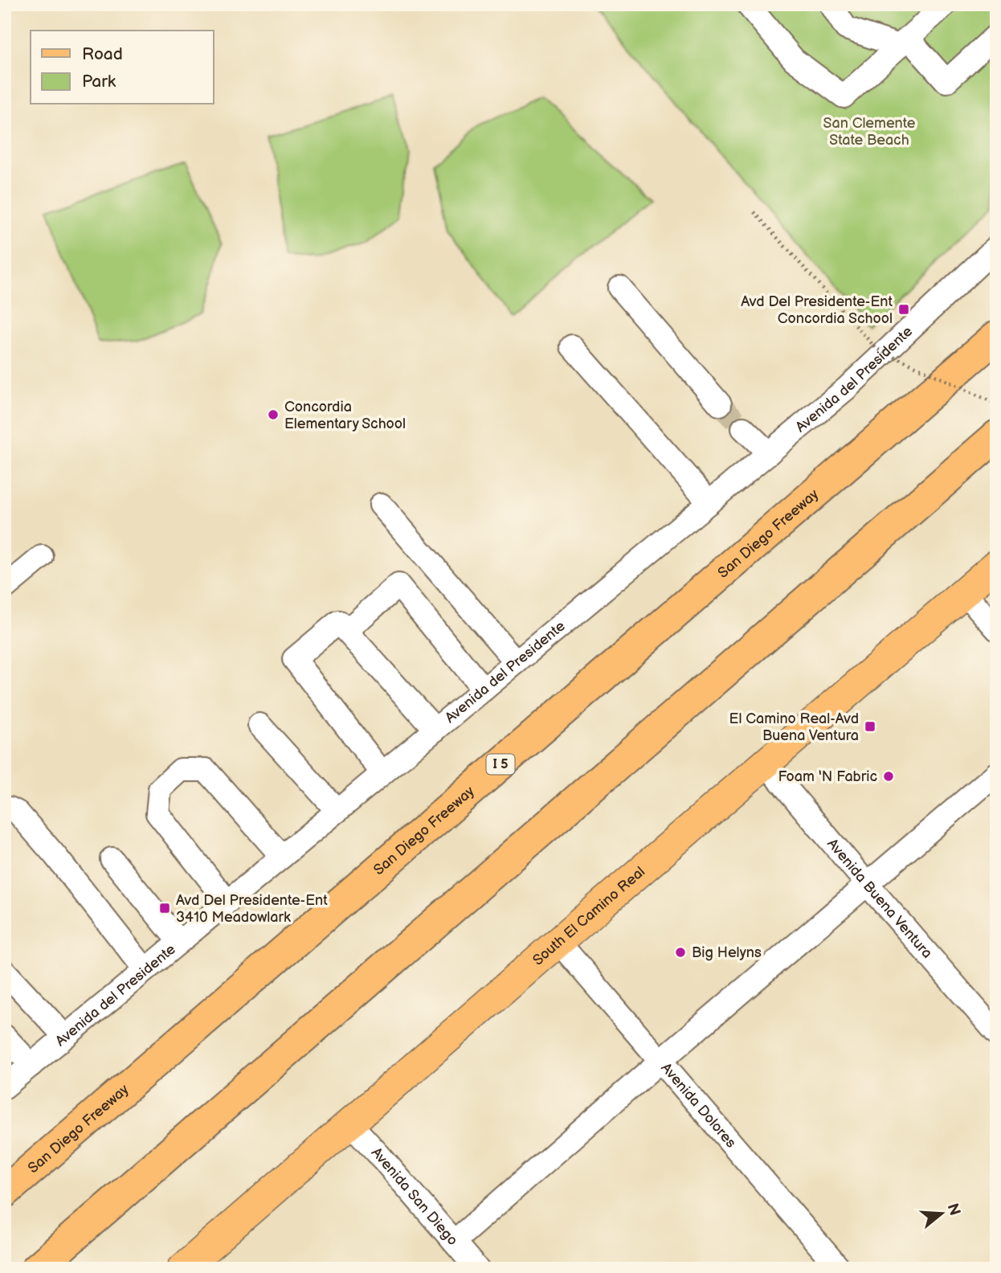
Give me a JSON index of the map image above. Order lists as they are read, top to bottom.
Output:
{
  "streets": {
    "highway": ["San Diego Freeway", "I 5"],
    "main road": ["South El Camino Real"],
    "street": [
      "Avenida del Presidente",
      "Avenida Buena Ventura",
      "Avenida Dolores",
      "Avenida San Diego"
    ]
  },
  "crossings": [
    ["Avenida Buena Ventura", "South El Camino Real"],
    ["South El Camino Real", "Avenida Dolores"],
    ["South El Camino Real", "Avenida San Diego"]
  ],
  "parks": ["San Clemente State Beach"],
  "places": {
    "transit": ["Avd Del Presidente-Ent Concordia School", "El Camino Real-Avd Buena Ventura", "Avd Del Presidente-Ent 3410 Meadowlark"],
    "other": ["Concordia Elementary School", "Foam 'N Fabric", "Big Helyns"]
  },
  "legend": ["Road", "Park"],
  "north": "right"
}
